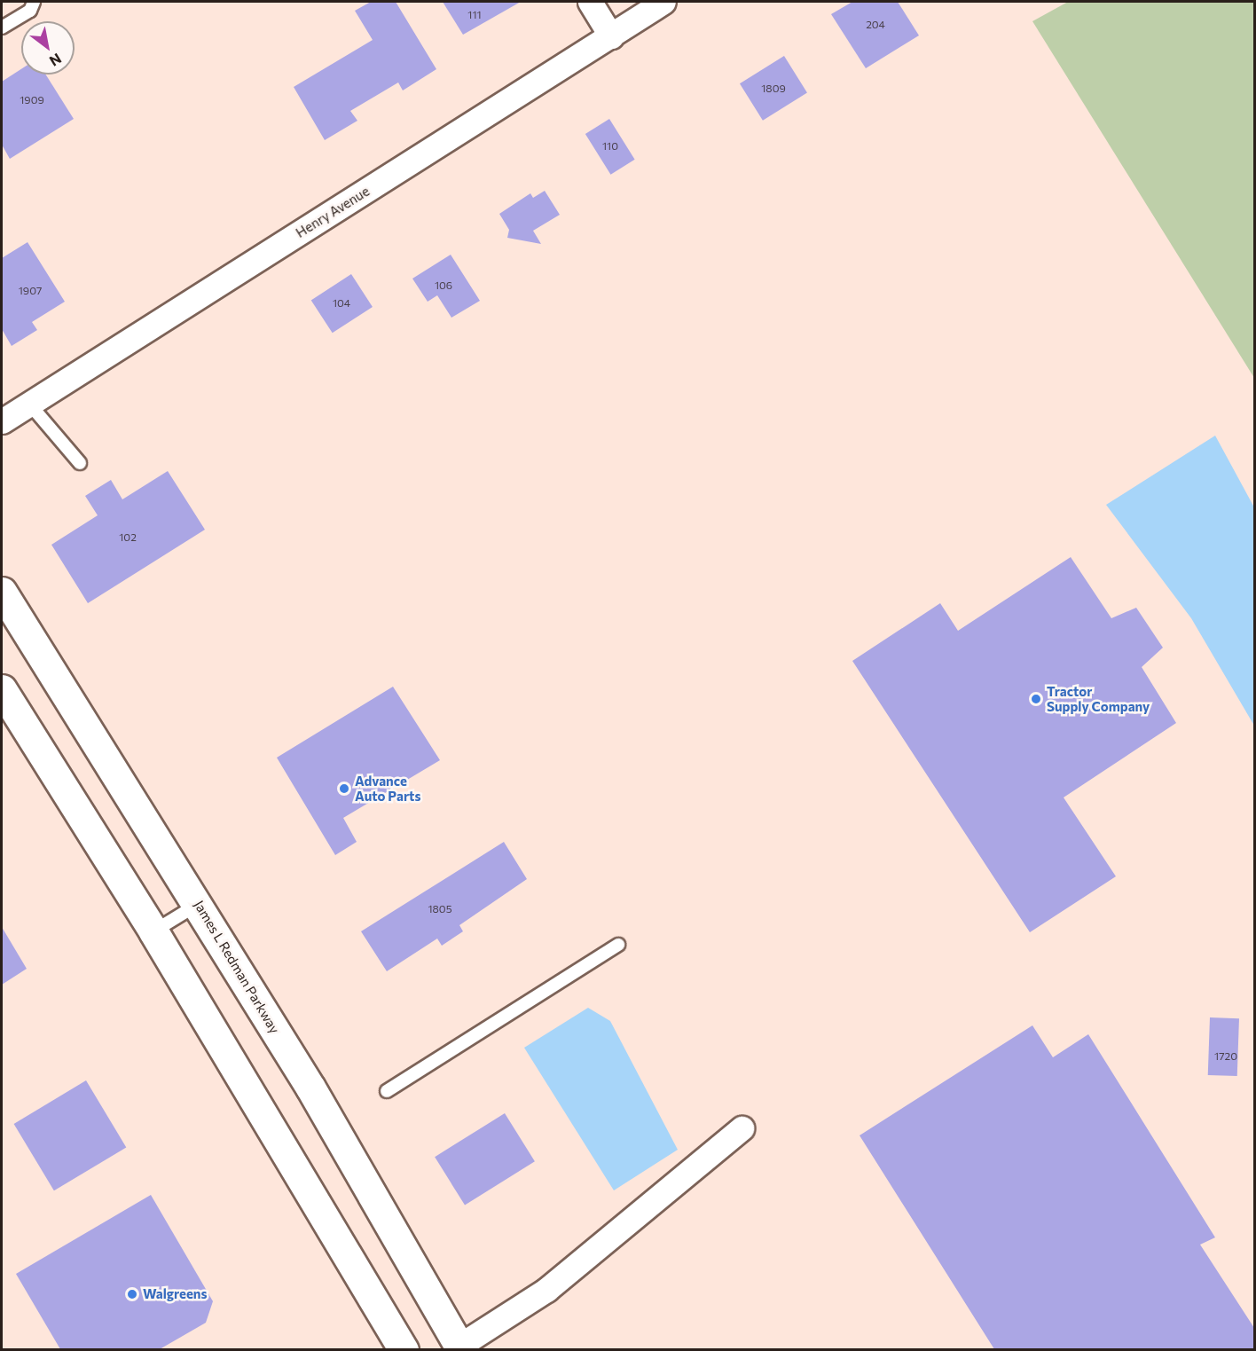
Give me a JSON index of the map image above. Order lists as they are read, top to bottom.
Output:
{
  "streets": {
    "main road": ["James L Redman Parkway"],
    "street": ["Henry Avenue"]
  },
  "places": ["Tractor Supply Company", "Advance Auto Parts", "Walgreens"],
  "house_numbers": [
    "111",
    "204",
    "1809",
    "1909",
    "110",
    "106",
    "1907",
    "104",
    "102",
    "1805",
    "1720"
  ],
  "north": "bottom right"
}
